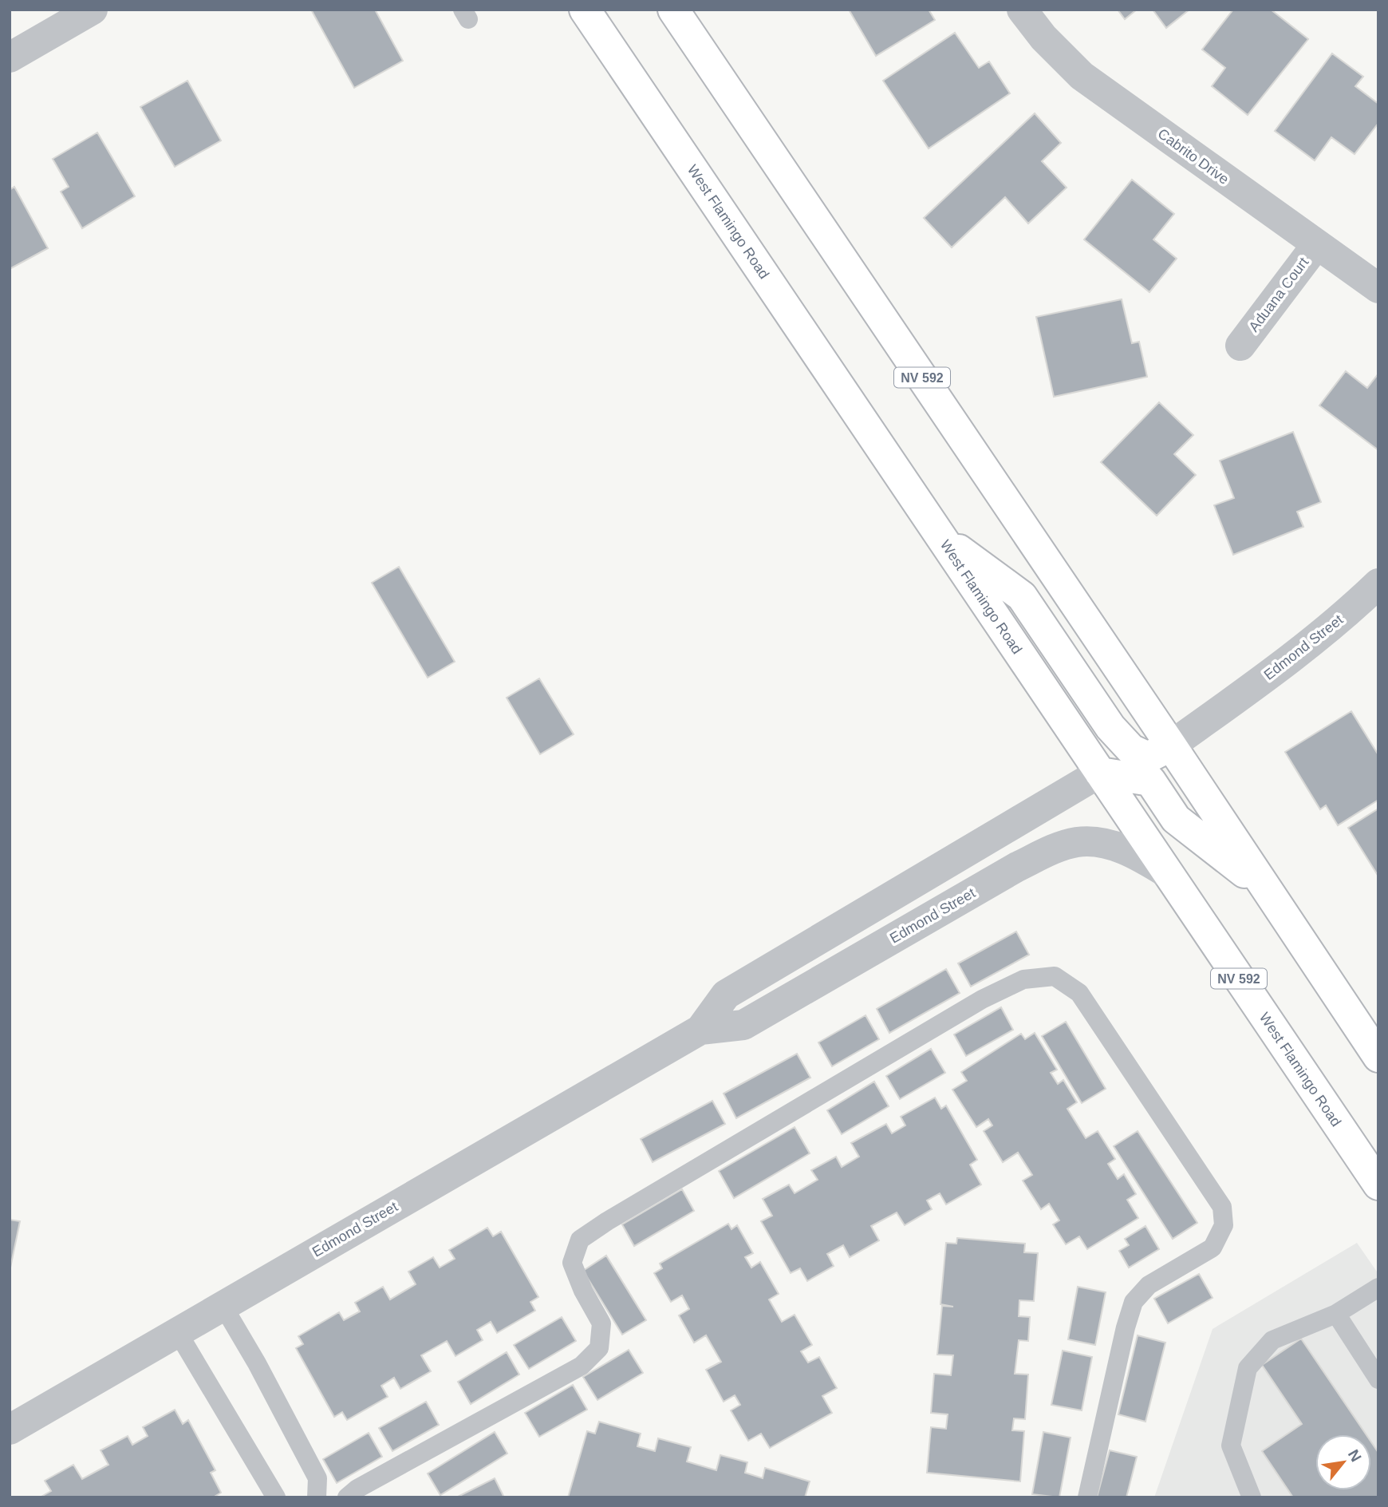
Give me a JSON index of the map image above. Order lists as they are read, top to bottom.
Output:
{
  "streets": {
    "main road": ["West Flamingo Road", "NV 592"],
    "street": ["Cabrito Drive", "Aduana Court", "Edmond Street"]
  },
  "crossings": [
    ["Cabrito Drive", "Aduana Court"],
    ["West Flamingo Road", "Edmond Street"],
    ["NV 592", "Edmond Street"]
  ],
  "north": "top right"
}
